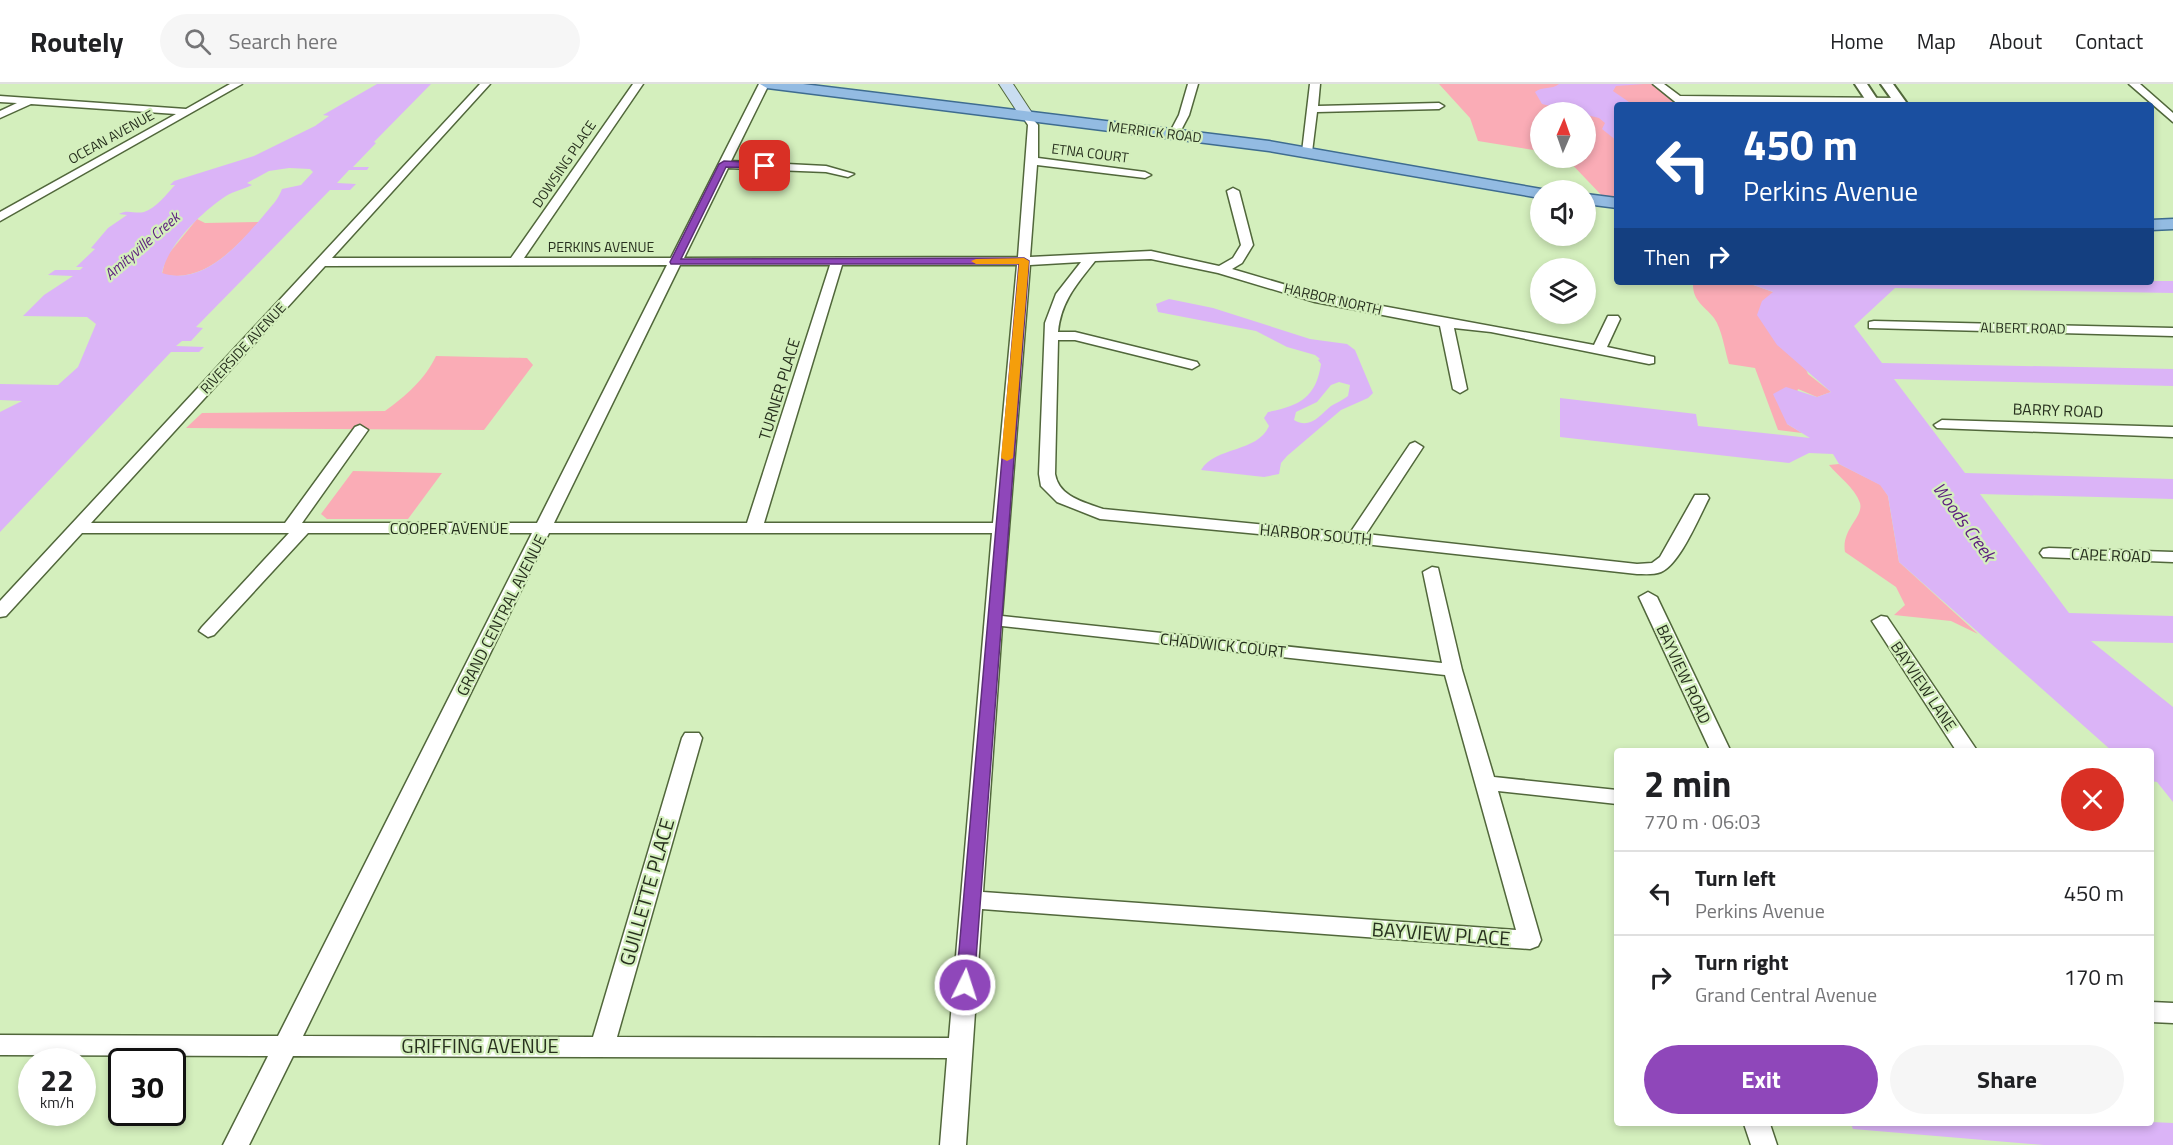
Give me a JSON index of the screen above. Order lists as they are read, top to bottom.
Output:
{
  "streets": {
    "main road": ["MERRICK ROAD"],
    "street": [
      "OCEAN AVENUE",
      "ETNA COURT",
      "DOWSING PLACE",
      "PERKINS AVENUE",
      "HARBOR NORTH",
      "ALBERT ROAD",
      "RIVERSIDE AVENUE",
      "TURNER PLACE",
      "BARRY ROAD",
      "COOPER AVENUE",
      "HARBOR SOUTH",
      "CAPE ROAD",
      "GRAND CENTRAL AVENUE",
      "CHADWICK COURT",
      "BAYVIEW ROAD",
      "BAYVIEW LANE",
      "GUILLETTE PLACE",
      "BAYVIEW PLACE",
      "GRIFFING AVENUE"
    ]
  },
  "crossings": [
    ["MERRICK ROAD", "GRAND CENTRAL AVENUE"],
    ["DOWSING PLACE", "PERKINS AVENUE"],
    ["PERKINS AVENUE", "HARBOR NORTH"],
    ["PERKINS AVENUE", "RIVERSIDE AVENUE"],
    ["PERKINS AVENUE", "TURNER PLACE"],
    ["PERKINS AVENUE", "GRAND CENTRAL AVENUE"],
    ["HARBOR NORTH", "HARBOR SOUTH"],
    ["RIVERSIDE AVENUE", "COOPER AVENUE"],
    ["TURNER PLACE", "COOPER AVENUE"],
    ["COOPER AVENUE", "GRAND CENTRAL AVENUE"],
    ["GRAND CENTRAL AVENUE", "GRIFFING AVENUE"],
    ["CHADWICK COURT", "BAYVIEW PLACE"],
    ["GUILLETTE PLACE", "GRIFFING AVENUE"]
  ],
  "water": ["Amityville Creek", "Woods Creek"],
  "north": "top",
  "page": {
    "header": "Routely",
    "search": "Search here",
    "nav": [
      "Home",
      "Map",
      "About",
      "Contact"
    ],
    "turn": ["450 m", "Perkins Avenue"],
    "then": "Then",
    "heading": ["2 min", "770 m · 06:03"],
    "list": [
      {
        "name": "Turn left",
        "note": "Perkins Avenue",
        "value": "450 m"
      },
      {
        "name": "Turn right",
        "note": "Grand Central Avenue",
        "value": "170 m"
      }
    ],
    "buttons": ["Exit", "Share"],
    "speed": "22 km/h",
    "limit": "30"
  }
}
